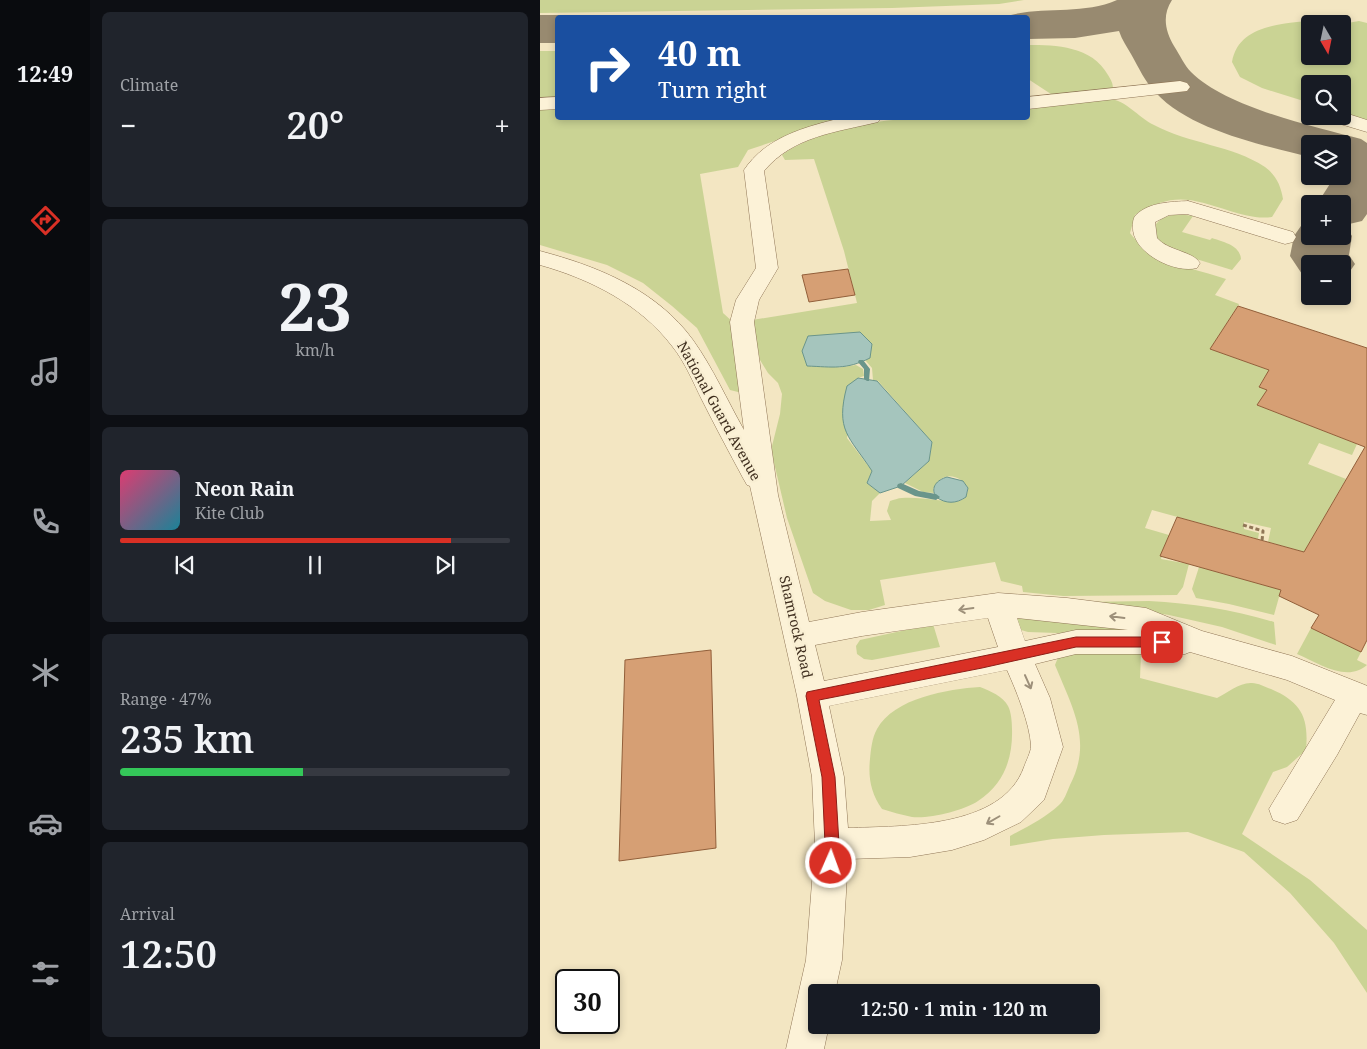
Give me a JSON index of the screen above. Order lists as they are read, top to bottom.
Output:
{
  "streets": {
    "street": ["National Guard Avenue", "Shamrock Road"]
  },
  "crossings": [
    ["National Guard Avenue", "Shamrock Road"]
  ],
  "north": "bottom",
  "page": {
    "tabs": "12:49",
    "tile": [
      "Climate",
      ["23", "km/h"],
      ["Range · 47%", "235 km"],
      ["Arrival", "12:50"]
    ],
    "map_buttons": ["+", "−"],
    "turn": ["40 m", "Turn right"],
    "heat": ["−", "20°", "+"],
    "song": ["Neon Rain", "Kite Club"],
    "limit": "30",
    "trip": "12:50 · 1 min · 120 m"
  }
}
